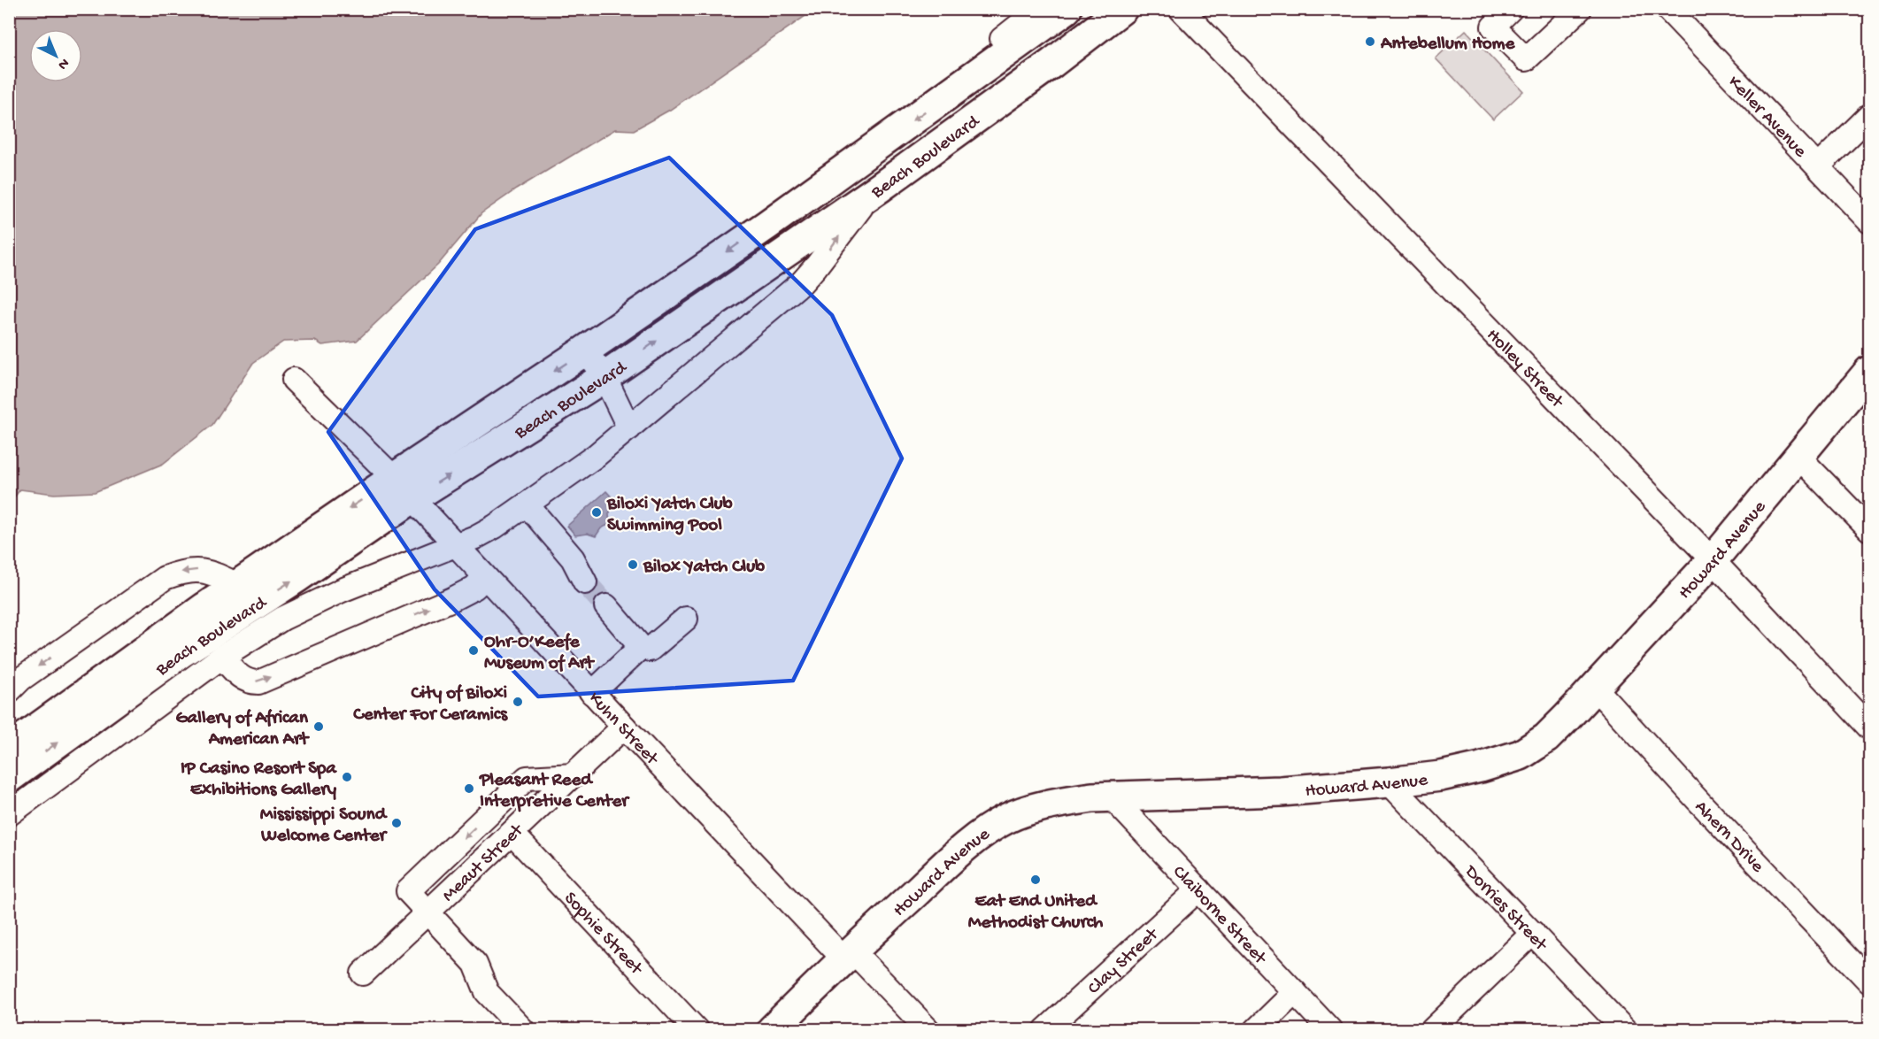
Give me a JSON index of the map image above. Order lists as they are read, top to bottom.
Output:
{
  "streets": {
    "main road": ["Beach Boulevard", "Howard Avenue"],
    "street": [
      "Keller Avenue",
      "Holley Street",
      "Kuhn Street",
      "Ahern Drive",
      "Meaut Street",
      "Dorries Street",
      "Claiborne Street",
      "Sophie Street",
      "Clay Street"
    ]
  },
  "crossings": [
    ["Beach Boulevard", "Kuhn Street"],
    ["Holley Street", "Howard Avenue"],
    ["Howard Avenue", "Kuhn Street"],
    ["Howard Avenue", "Ahern Drive"],
    ["Howard Avenue", "Dorries Street"],
    ["Howard Avenue", "Claiborne Street"],
    ["Kuhn Street", "Meaut Street"],
    ["Meaut Street", "Sophie Street"],
    ["Claiborne Street", "Clay Street"]
  ],
  "places": [
    "Antebellum Home",
    "Biloxi Yatch Club Swimming Pool",
    "Bilox Yatch Club",
    "Ohr-O’Keefe Museum of Art",
    "City of Biloxi Center For Ceramics",
    "Gallery of African American Art",
    "IP Casino Resort Spa Exhibitions Gallery",
    "Pleasant Reed Interpretive Center",
    "Mississippi Sound Welcome Center",
    "Eat End United Methodist Church"
  ],
  "north": "bottom right"
}
